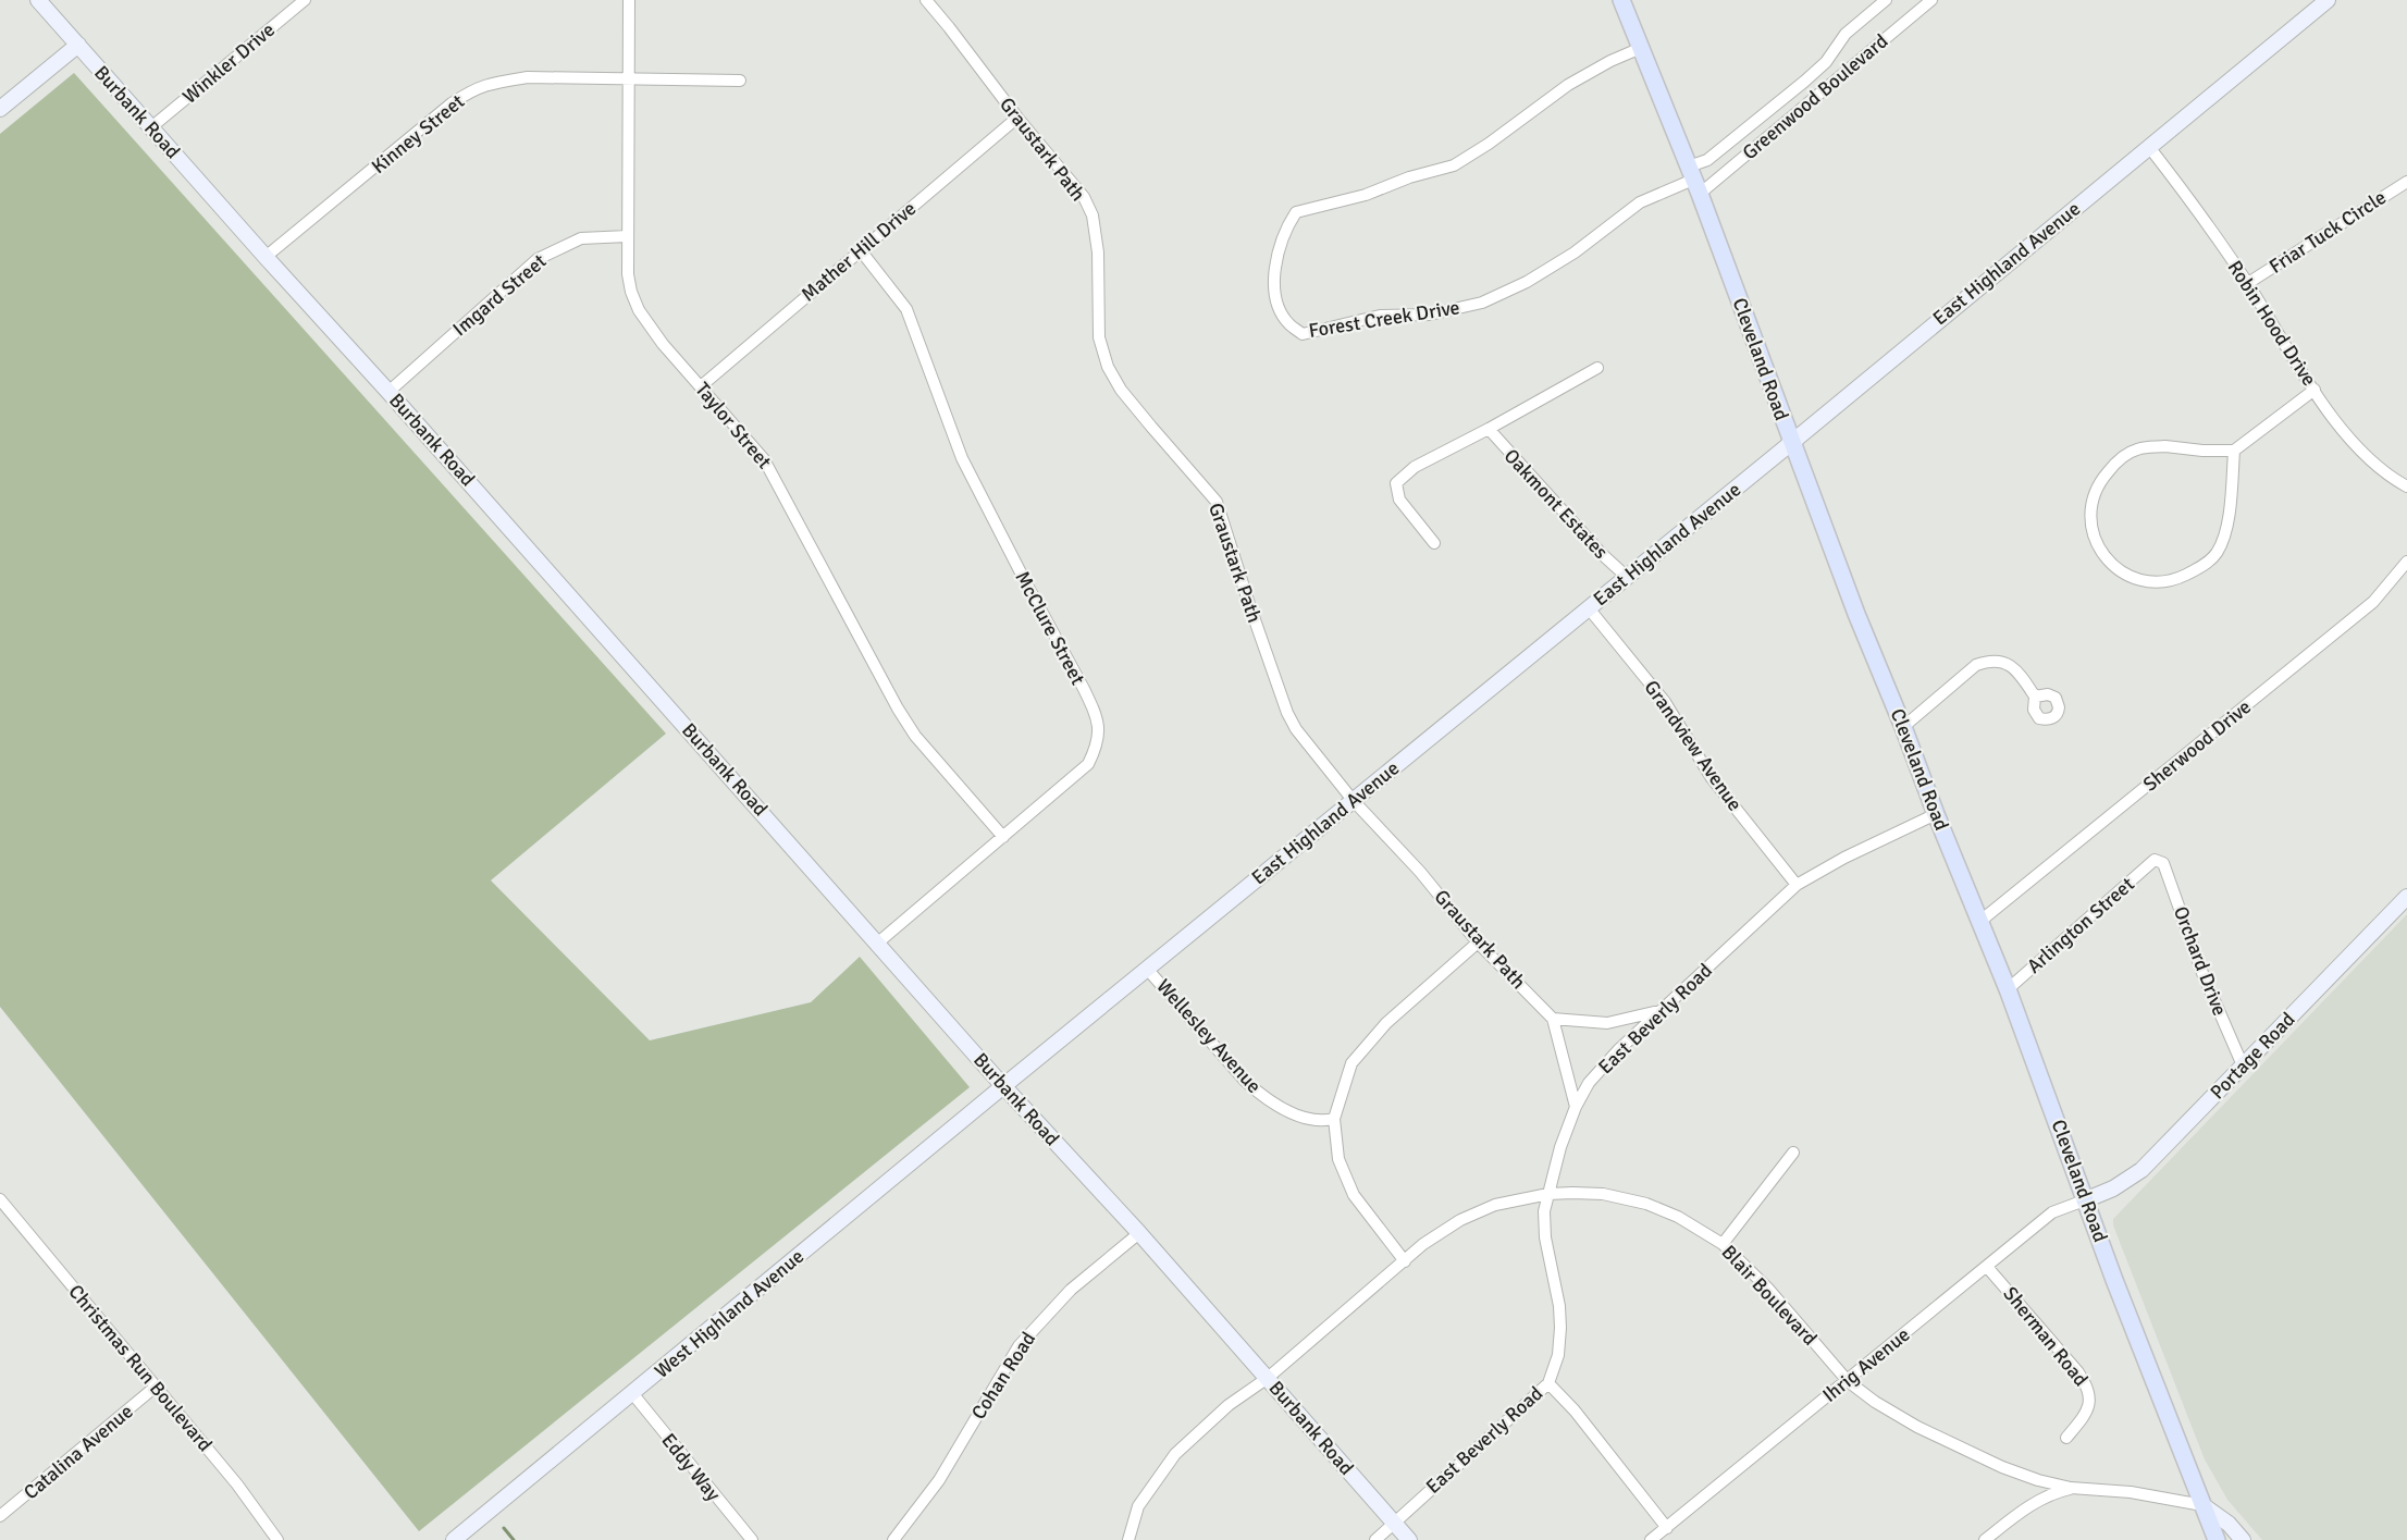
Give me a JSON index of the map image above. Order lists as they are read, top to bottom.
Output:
{
  "streets": {
    "main road": ["Cleveland Road"],
    "street": [
      "Winkler Drive",
      "Greenwood Boulevard",
      "Burbank Road",
      "Kinney Street",
      "Graustark Path",
      "Friar Tuck Circle",
      "Mather Hill Drive",
      "East Highland Avenue",
      "Imgard Street",
      "Forest Creek Drive",
      "Robin Hood Drive",
      "Taylor Street",
      "Oakmont Estates",
      "McClure Street",
      "Grandview Avenue",
      "Sherwood Drive",
      "Arlington Street",
      "Orchard Drive",
      "East Beverly Road",
      "Wellesley Avenue",
      "Portage Road",
      "Blair Boulevard",
      "West Highland Avenue",
      "Sherman Road",
      "Ihrig Avenue",
      "Christmas Run Boulevard",
      "Cohan Road",
      "Catalina Avenue",
      "Eddy Way"
    ]
  },
  "crossings": [
    ["Winkler Drive", "Burbank Road"],
    ["Greenwood Boulevard", "Forest Creek Drive"],
    ["Greenwood Boulevard", "Cleveland Road"],
    ["Burbank Road", "Kinney Street"],
    ["Burbank Road", "East Highland Avenue"],
    ["Burbank Road", "Imgard Street"],
    ["Burbank Road", "McClure Street"],
    ["Burbank Road", "East Beverly Road"],
    ["Burbank Road", "Blair Boulevard"],
    ["Burbank Road", "West Highland Avenue"],
    ["Burbank Road", "Cohan Road"],
    ["Kinney Street", "Taylor Street"],
    ["Graustark Path", "Mather Hill Drive"],
    ["Graustark Path", "East Highland Avenue"],
    ["Friar Tuck Circle", "Robin Hood Drive"],
    ["Mather Hill Drive", "Taylor Street"],
    ["Mather Hill Drive", "McClure Street"],
    ["East Highland Avenue", "Robin Hood Drive"],
    ["East Highland Avenue", "Cleveland Road"],
    ["East Highland Avenue", "Oakmont Estates"],
    ["East Highland Avenue", "Grandview Avenue"],
    ["East Highland Avenue", "Wellesley Avenue"],
    ["East Highland Avenue", "West Highland Avenue"],
    ["Imgard Street", "Taylor Street"],
    ["Forest Creek Drive", "Cleveland Road"],
    ["Cleveland Road", "Sherwood Drive"],
    ["Cleveland Road", "Arlington Street"],
    ["Cleveland Road", "East Beverly Road"],
    ["Cleveland Road", "Portage Road"],
    ["Cleveland Road", "Blair Boulevard"],
    ["Cleveland Road", "Ihrig Avenue"],
    ["Taylor Street", "McClure Street"],
    ["Grandview Avenue", "East Beverly Road"],
    ["Arlington Street", "Orchard Drive"],
    ["Orchard Drive", "Portage Road"],
    ["East Beverly Road", "Blair Boulevard"],
    ["Portage Road", "Ihrig Avenue"],
    ["Blair Boulevard", "Ihrig Avenue"],
    ["West Highland Avenue", "Eddy Way"],
    ["Sherman Road", "Ihrig Avenue"],
    ["Christmas Run Boulevard", "Catalina Avenue"]
  ]
}
